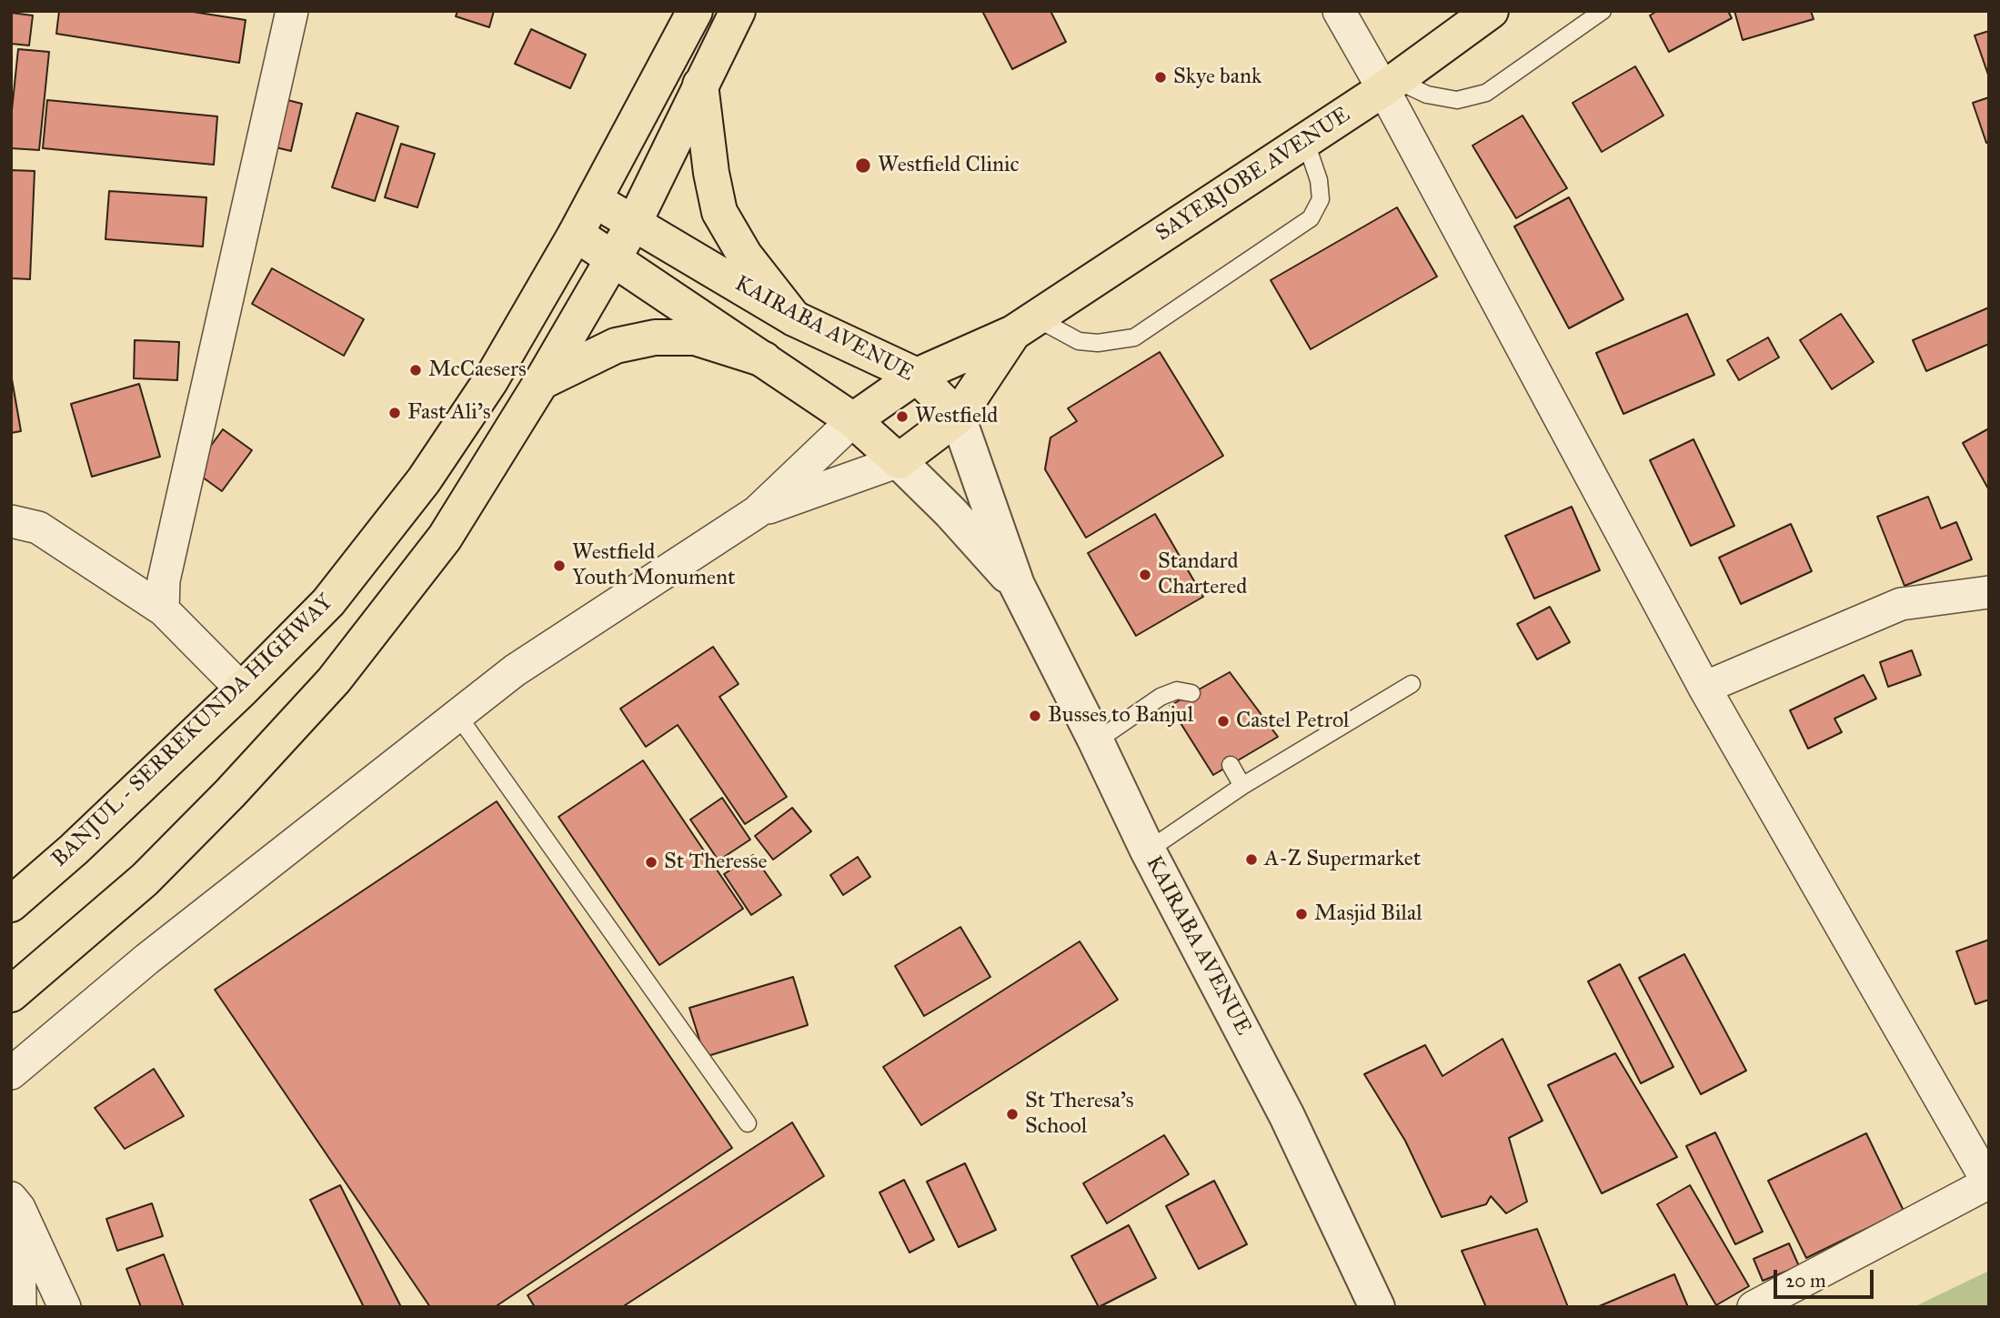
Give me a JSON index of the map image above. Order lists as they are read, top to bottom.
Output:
{
  "streets": {
    "main road": ["SAYERJOBE AVENUE", "KAIRABA AVENUE", "BANJUL - SERREKUNDA HIGHWAY"]
  },
  "crossings": [
    ["SAYERJOBE AVENUE", "KAIRABA AVENUE"],
    ["KAIRABA AVENUE", "BANJUL - SERREKUNDA HIGHWAY"]
  ],
  "places": [
    "Skye bank",
    "Westfield Clinic",
    "McCaesers",
    "Fast Ali's",
    "Westfield",
    "Westfield Youth Monument",
    "Standard Chartered",
    "Busses to Banjul",
    "Castel Petrol",
    "A-Z Supermarket",
    "St Theresse",
    "Masjid Bilal",
    "St Theresa's School"
  ],
  "scale_bar": "20 m"
}
